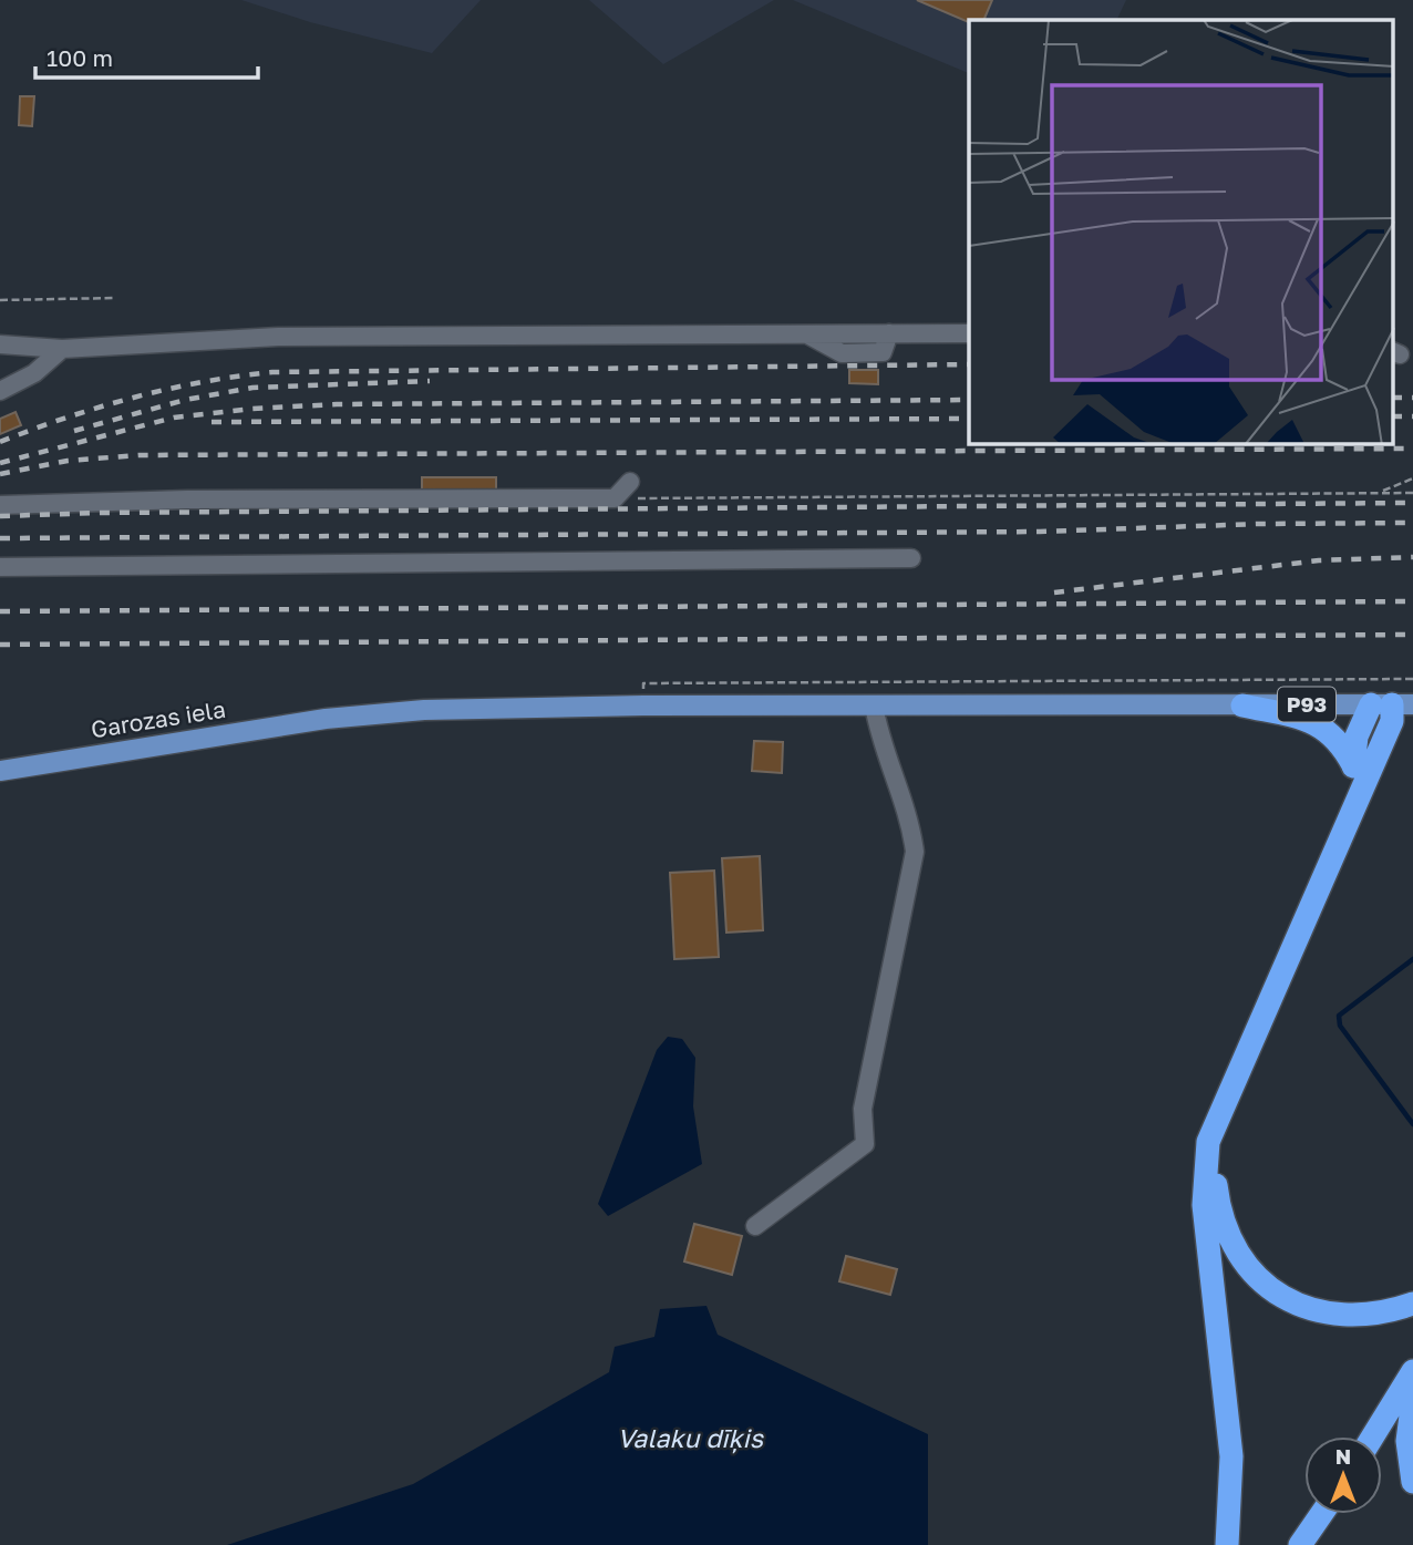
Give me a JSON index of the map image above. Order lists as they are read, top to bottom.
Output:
{
  "streets": {
    "main road": ["P93", "Garozas iela"]
  },
  "crossings": [
    ["P93", "Garozas iela"]
  ],
  "water": ["Valaku dīķis"],
  "scale_bar": "100 m",
  "north": "top"
}
